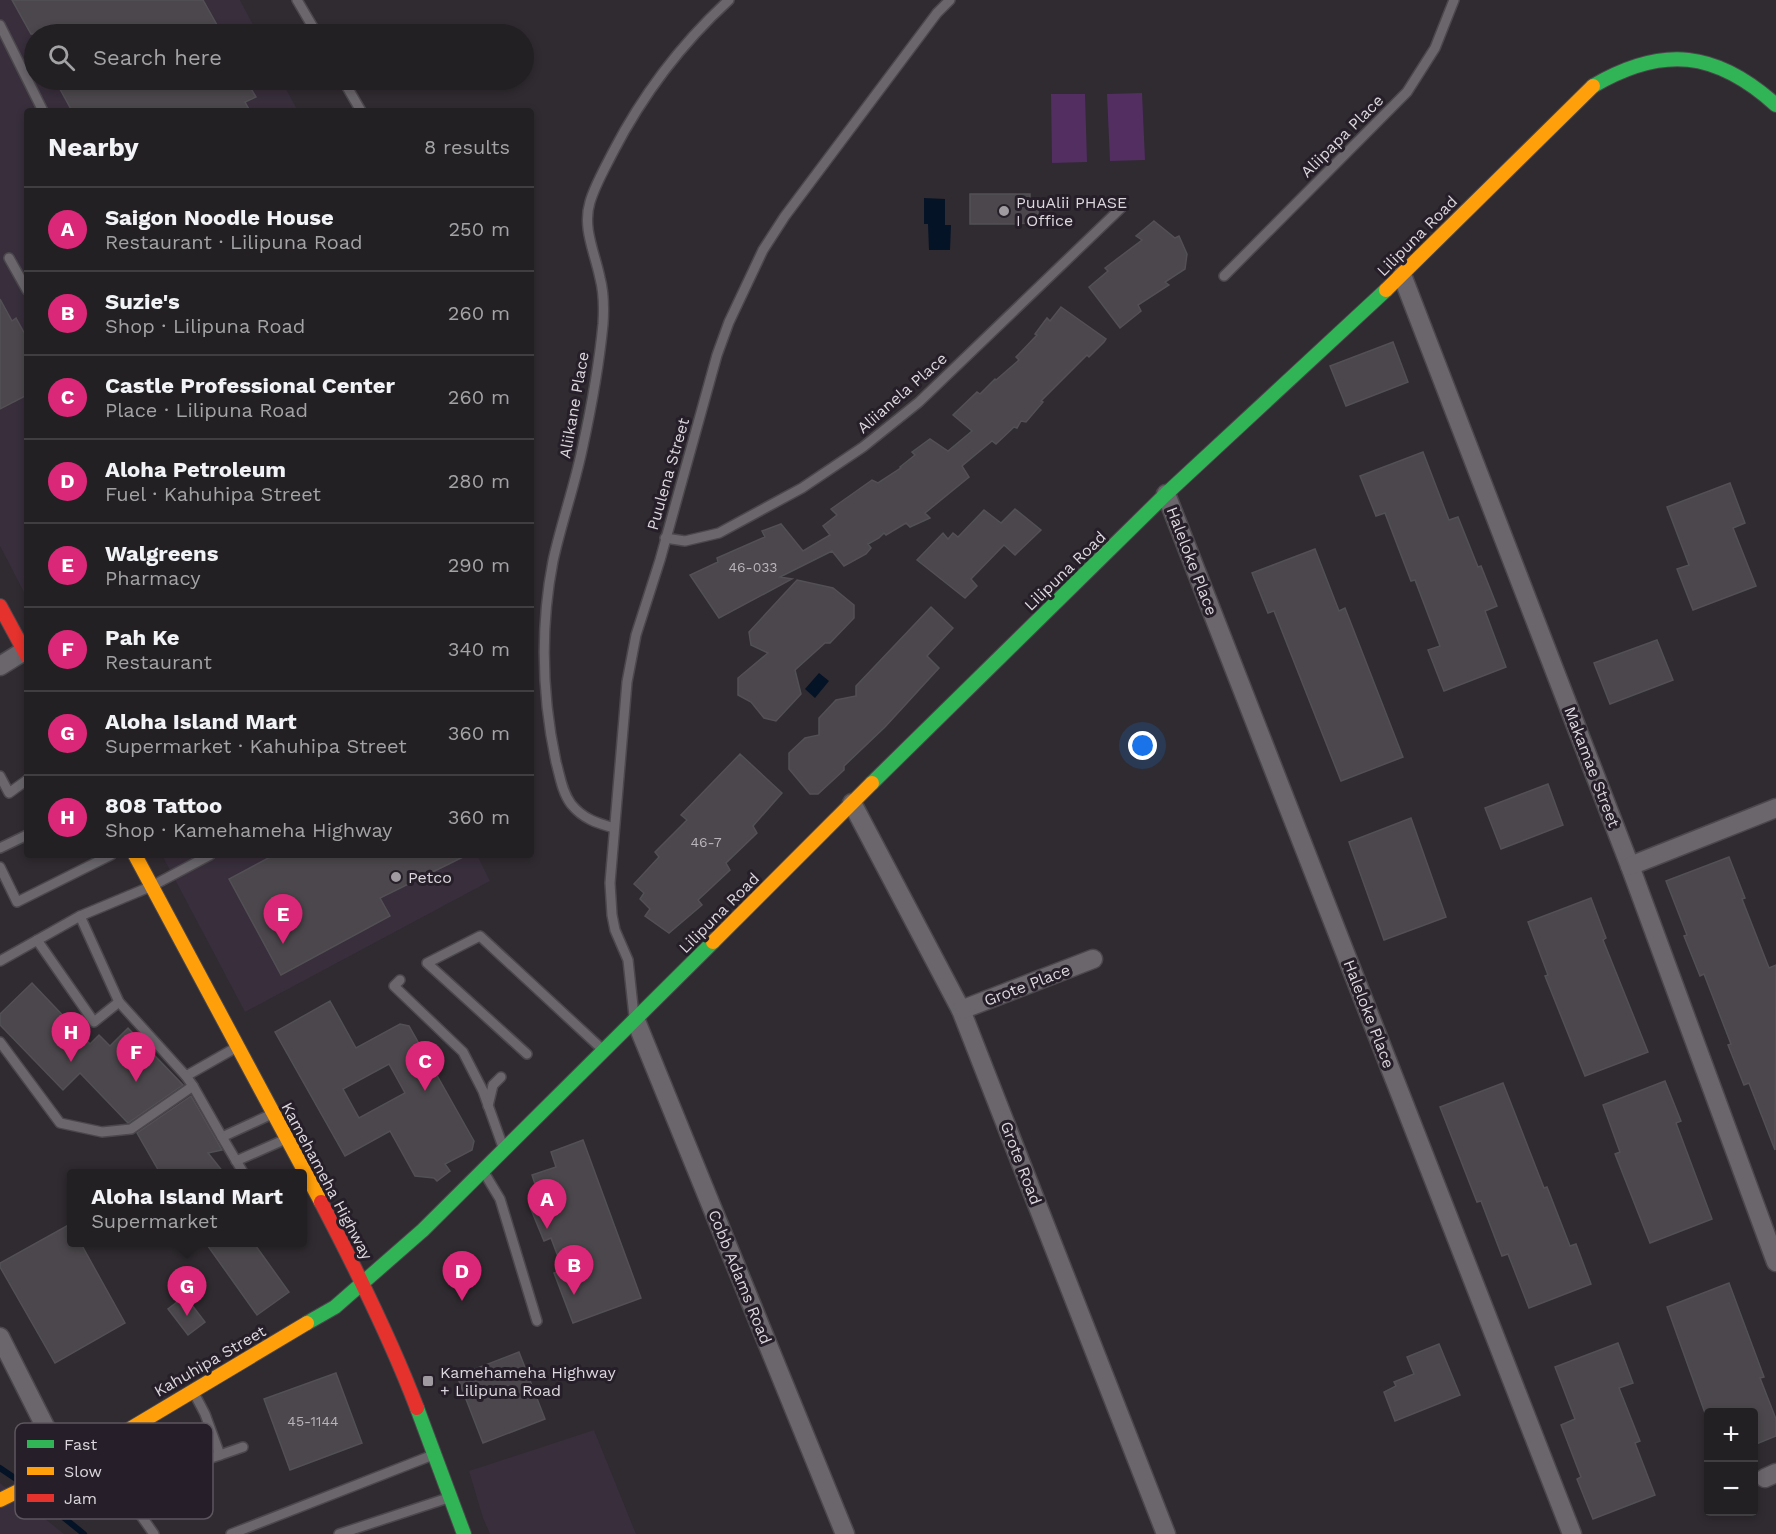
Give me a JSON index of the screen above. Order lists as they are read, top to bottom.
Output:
{
  "streets": {
    "street": [
      "Lilipuna Road",
      "Haleloke Place",
      "Makamae Street",
      "Grote Place",
      "Grote Road",
      "Kamehameha Highway",
      "Cobb Adams Road",
      "Kahuhipa Street"
    ],
    "lane": [
      "Aliipapa Place",
      "Aliianela Place",
      "Aliikane Place",
      "Puulena Street"
    ]
  },
  "crossings": [
    ["Lilipuna Road", "Puulena Street"],
    ["Lilipuna Road", "Haleloke Place"],
    ["Lilipuna Road", "Makamae Street"],
    ["Lilipuna Road", "Grote Road"],
    ["Lilipuna Road", "Cobb Adams Road"],
    ["Lilipuna Road", "Kahuhipa Street"],
    ["Aliianela Place", "Puulena Street"],
    ["Aliikane Place", "Puulena Street"],
    ["Puulena Street", "Cobb Adams Road"],
    ["Grote Place", "Grote Road"],
    ["Kamehameha Highway", "Kahuhipa Street"]
  ],
  "places": {
    "other": ["PuuAlii PHASE I Office", "Petco"],
    "transit": ["Kamehameha Highway + Lilipuna Road"]
  },
  "house_numbers": ["46-033", "46-7", "45-1144"],
  "legend": ["Fast", "Slow", "Jam"],
  "page": {
    "search": "Search here",
    "heading": ["Nearby", "8 results"],
    "list": [
      {
        "mark": "A",
        "name": "Saigon Noodle House",
        "note": "Restaurant · Lilipuna Road",
        "value": "250 m"
      },
      {
        "mark": "B",
        "name": "Suzie's",
        "note": "Shop · Lilipuna Road",
        "value": "260 m"
      },
      {
        "mark": "C",
        "name": "Castle Professional Center",
        "note": "Place · Lilipuna Road",
        "value": "260 m"
      },
      {
        "mark": "D",
        "name": "Aloha Petroleum",
        "note": "Fuel · Kahuhipa Street",
        "value": "280 m"
      },
      {
        "mark": "E",
        "name": "Walgreens",
        "note": "Pharmacy",
        "value": "290 m"
      },
      {
        "mark": "F",
        "name": "Pah Ke",
        "note": "Restaurant",
        "value": "340 m"
      },
      {
        "mark": "G",
        "name": "Aloha Island Mart",
        "note": "Supermarket · Kahuhipa Street",
        "value": "360 m"
      },
      {
        "mark": "H",
        "name": "808 Tattoo",
        "note": "Shop · Kamehameha Highway",
        "value": "360 m"
      }
    ],
    "pins": [
      "E",
      "H",
      "F",
      "C",
      "A",
      "B",
      "D",
      "G"
    ],
    "popup": ["Aloha Island Mart", "Supermarket"],
    "map_buttons": ["+", "−"]
  }
}
